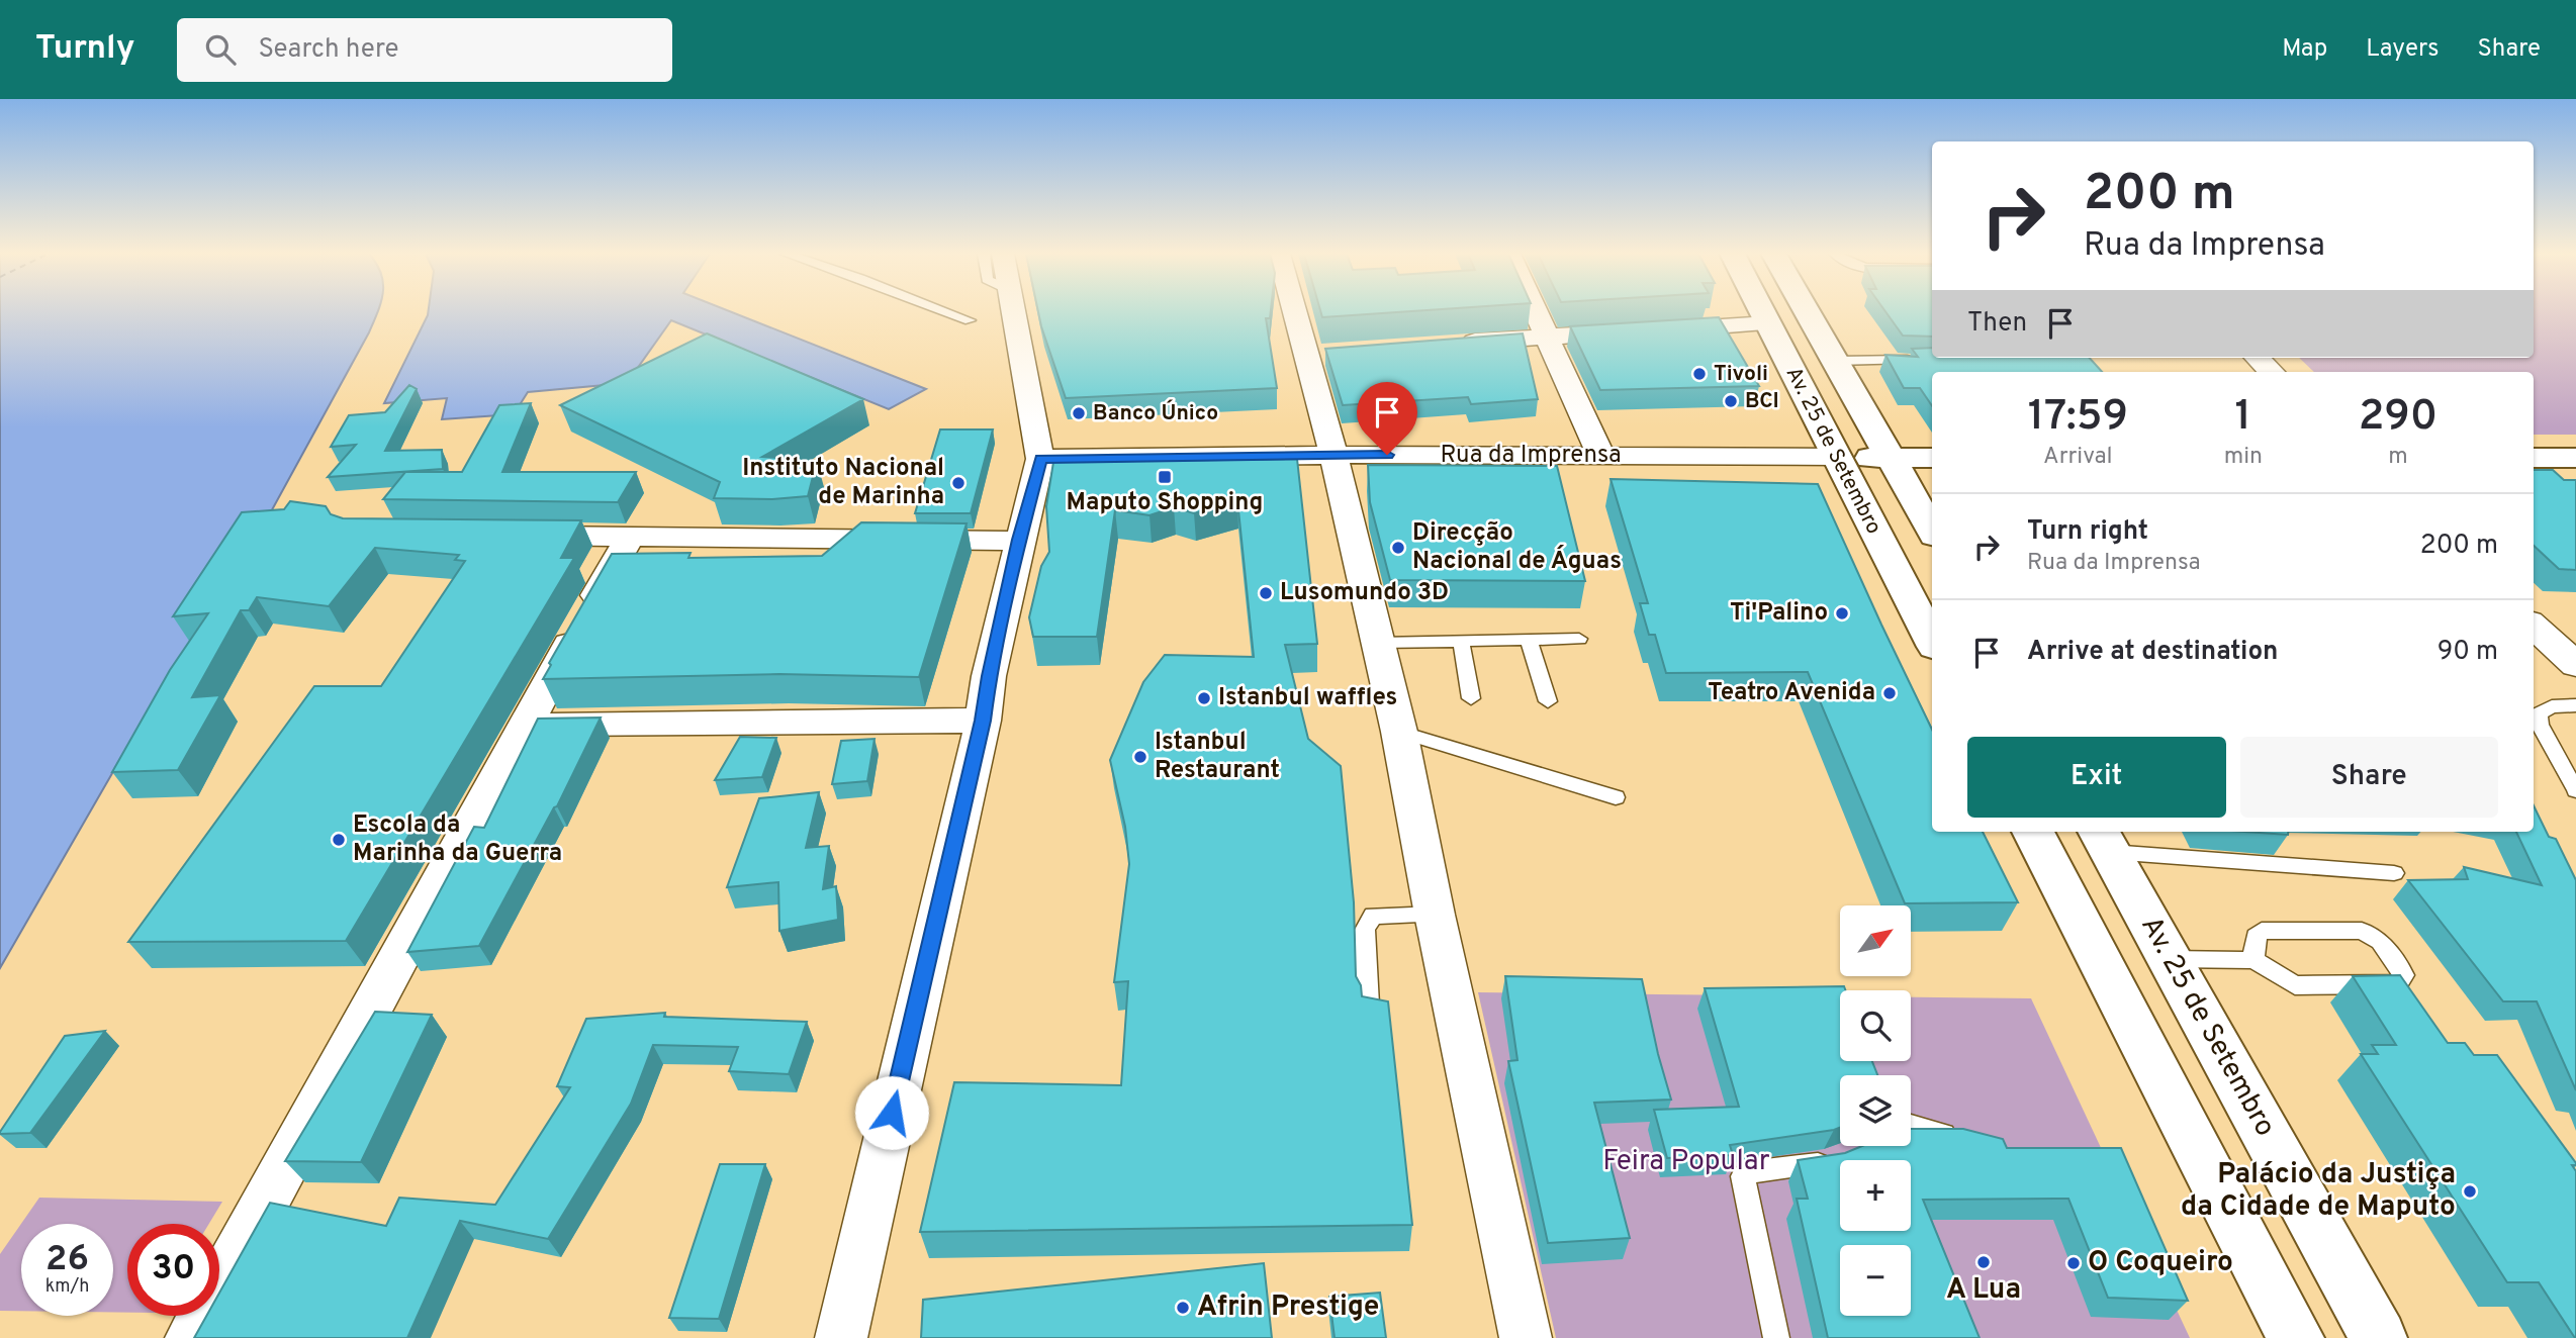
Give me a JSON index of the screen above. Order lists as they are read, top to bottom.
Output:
{
  "streets": {
    "main road": ["Av. 25 de Setembro", "Rua da Imprensa"]
  },
  "crossings": [
    ["Av. 25 de Setembro", "Rua da Imprensa"]
  ],
  "parks": ["Feira Popular"],
  "places": {
    "other": [
      "Tivoli",
      "BCI",
      "Banco Único",
      "Instituto Nacional de Marinha",
      "Direcção Nacional de Águas",
      "Lusomundo 3D",
      "Ti'Palino",
      "Teatro Avenida",
      "Istanbul waffles",
      "Istanbul Restaurant",
      "Escola da Marinha da Guerra",
      "Palácio da Justiça da Cidade de Maputo",
      "A Lua",
      "O Coqueiro",
      "Afrin Prestige"
    ],
    "transit": ["Maputo Shopping"]
  },
  "north": "top right",
  "page": {
    "header": "Turnly",
    "search": "Search here",
    "nav": ["Map", "Layers", "Share"],
    "turn": ["200 m", "Rua da Imprensa"],
    "then": "Then",
    "eta": [
      "17:59",
      "Arrival",
      "1",
      "min",
      "290",
      "m"
    ],
    "list": [
      {
        "name": "Turn right",
        "note": "Rua da Imprensa",
        "value": "200 m"
      },
      {
        "name": "Arrive at destination",
        "value": "90 m"
      }
    ],
    "buttons": ["Exit", "Share"],
    "map_buttons": ["+", "−"],
    "speed": "26 km/h",
    "limit": "30"
  }
}
